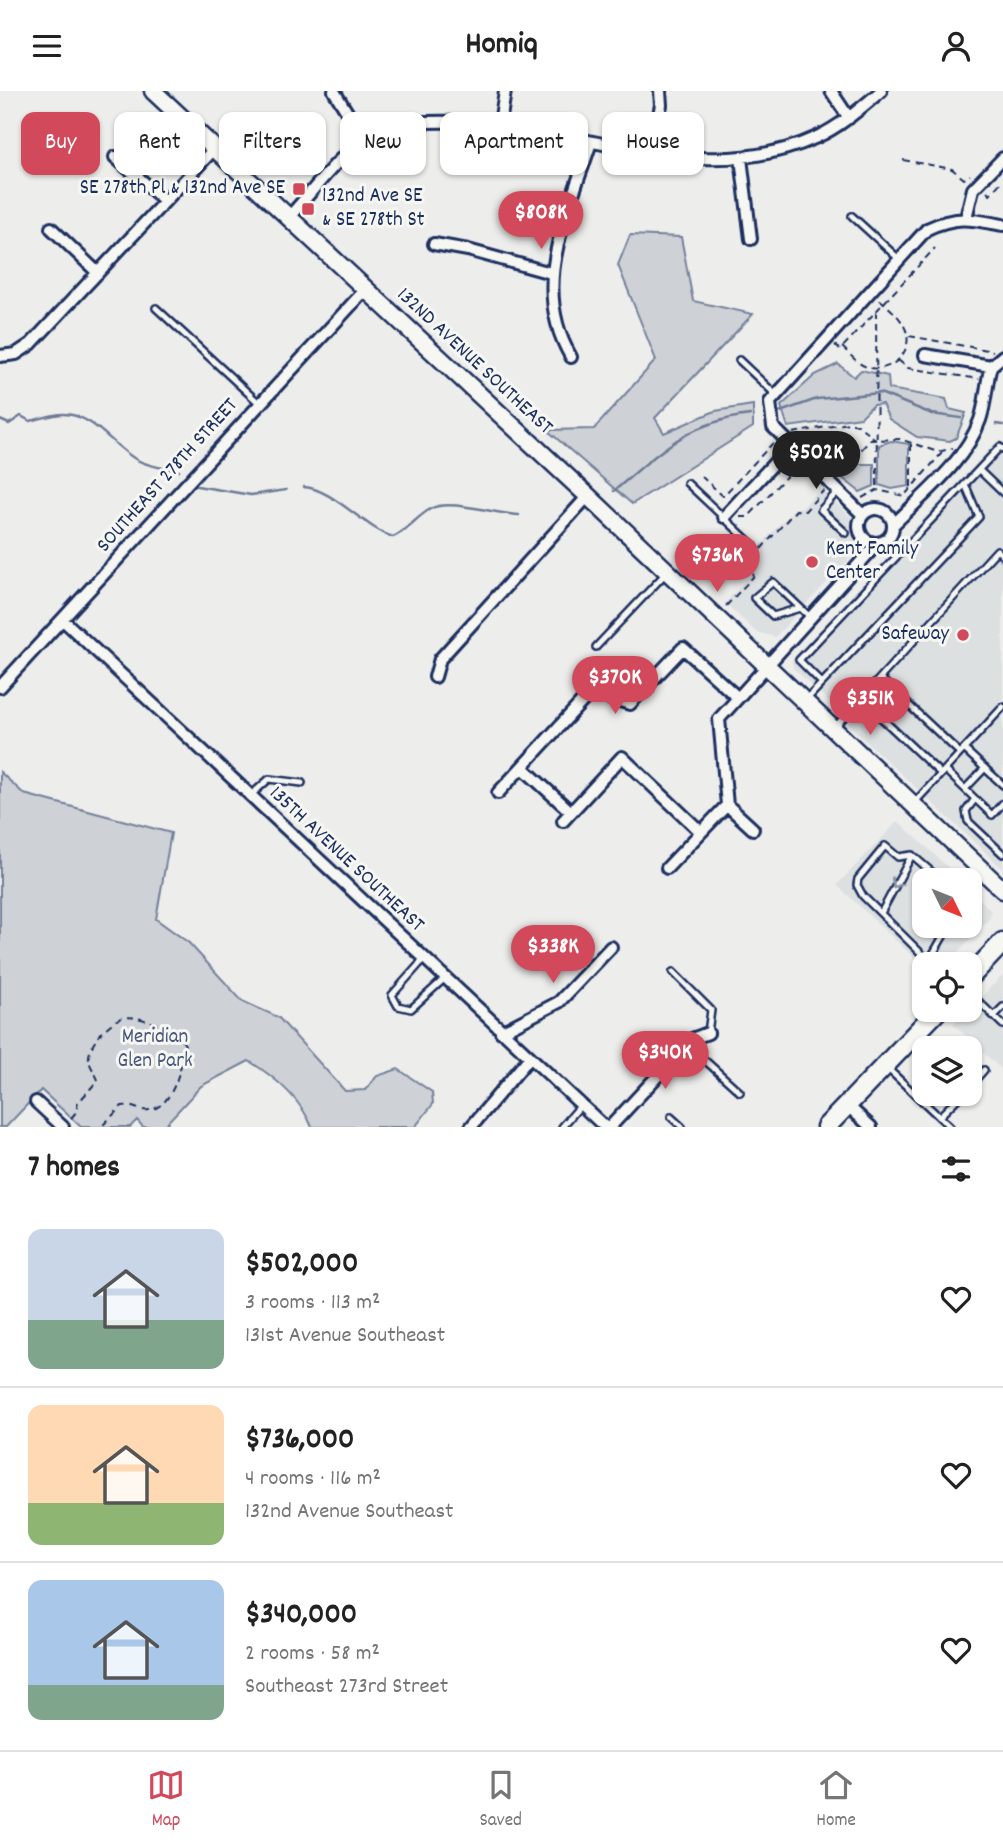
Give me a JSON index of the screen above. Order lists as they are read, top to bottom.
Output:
{
  "streets": {
    "main road": ["132ND AVENUE SOUTHEAST"],
    "street": ["SOUTHEAST 278TH STREET", "135TH AVENUE SOUTHEAST"]
  },
  "crossings": [
    ["132ND AVENUE SOUTHEAST", "SOUTHEAST 278TH STREET"],
    ["SOUTHEAST 278TH STREET", "135TH AVENUE SOUTHEAST"]
  ],
  "parks": ["Meridian Glen Park"],
  "places": {
    "transit": ["SE 278th Pl & 132nd Ave SE", "132nd Ave SE & SE 278th St"],
    "other": ["Kent Family Center", "Safeway"]
  },
  "north": "bottom right",
  "page": {
    "header": "Homiq",
    "chip": [
      "Buy",
      "Rent",
      "Filters",
      "New",
      "Apartment",
      "House"
    ],
    "price": [
      "$808K",
      "$502K",
      "$736K",
      "$370K",
      "$351K",
      "$338K",
      "$340K"
    ],
    "heading": "7 homes",
    "list": [
      {
        "name": "$502,000",
        "note": "3 rooms · 113 m² · 131st Avenue Southeast"
      },
      {
        "name": "$736,000",
        "note": "4 rooms · 116 m² · 132nd Avenue Southeast"
      },
      {
        "name": "$340,000",
        "note": "2 rooms · 58 m² · Southeast 273rd Street"
      }
    ],
    "tabs": ["Map", "Saved", "Home"]
  }
}
